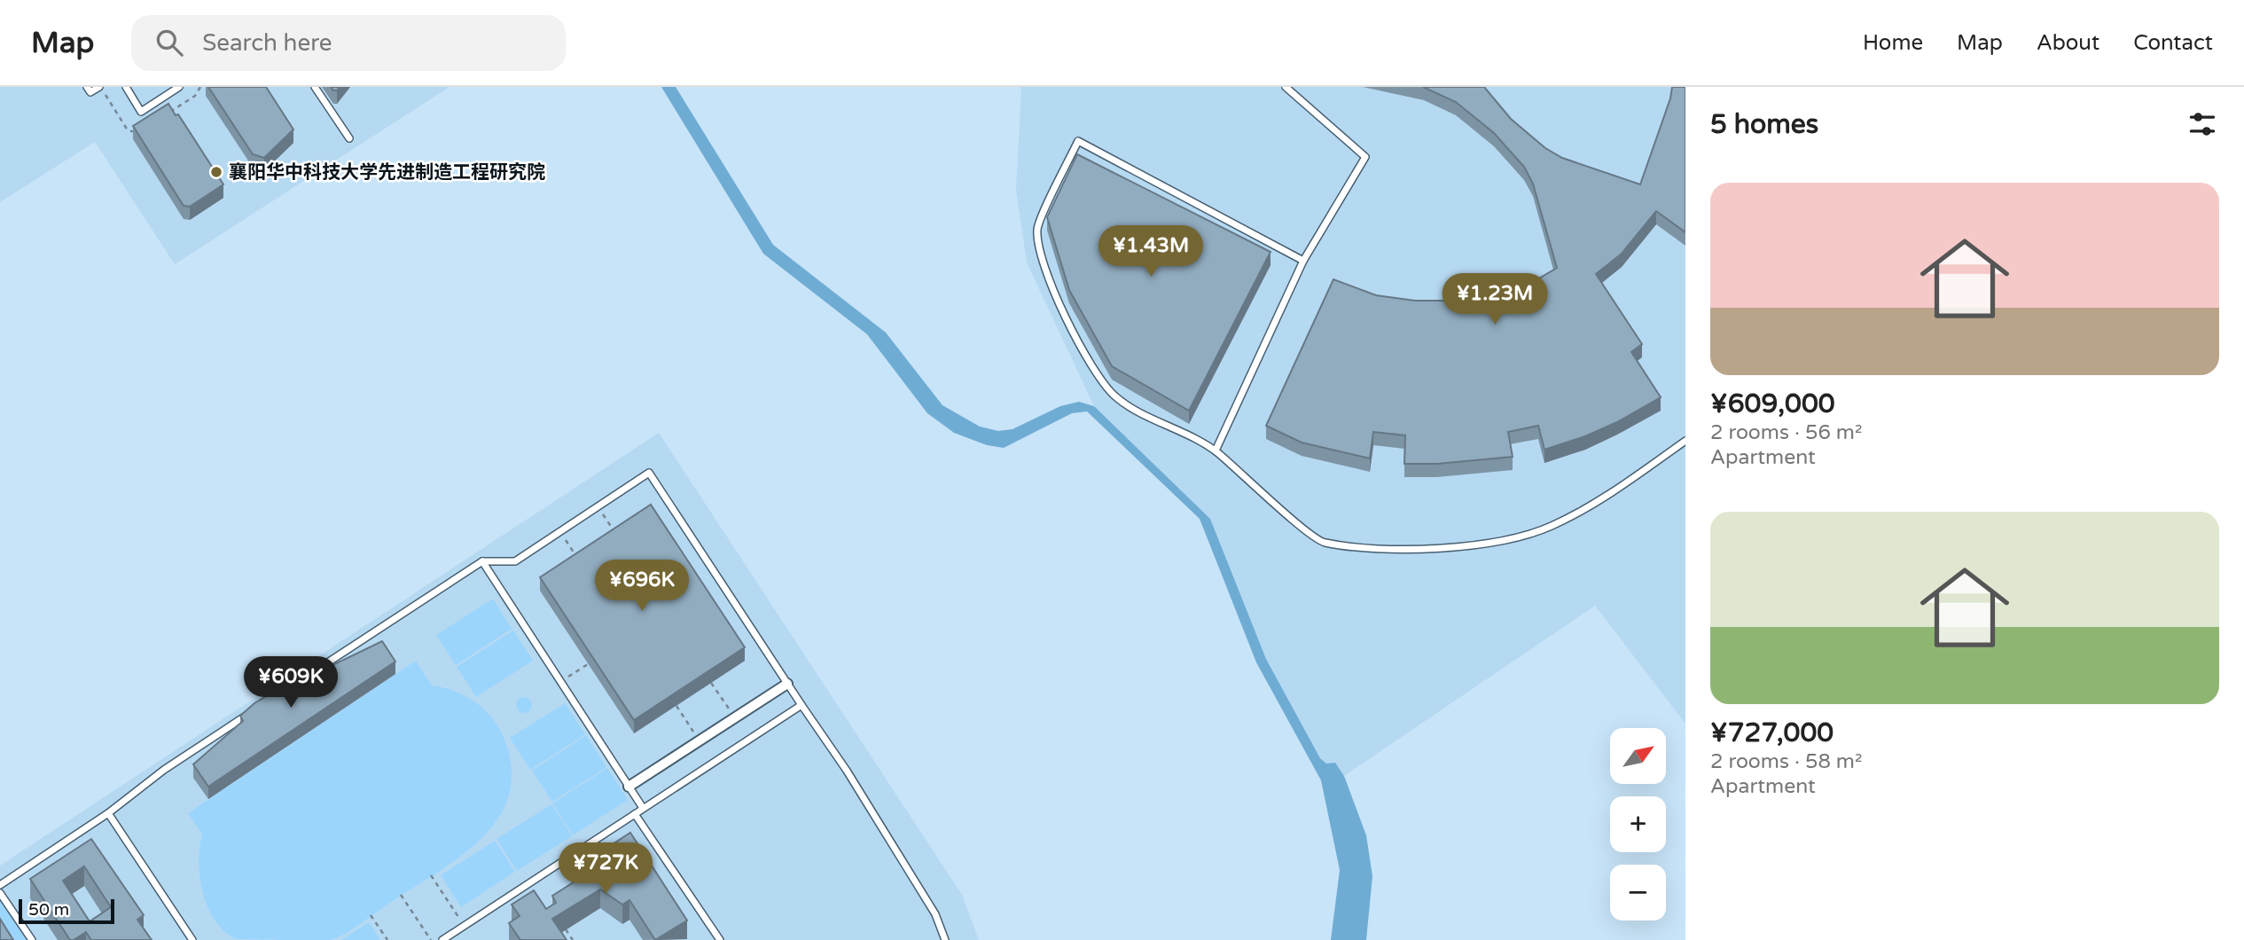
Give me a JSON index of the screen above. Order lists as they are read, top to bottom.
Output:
{
  "places": ["襄阳华中科技大学先进制造工程研究院"],
  "scale_bar": "50 m",
  "north": "top right",
  "page": {
    "header": "Map",
    "search": "Search here",
    "nav": [
      "Home",
      "Map",
      "About",
      "Contact"
    ],
    "heading": "5 homes",
    "list": [
      {
        "name": "¥609,000",
        "note": "2 rooms · 56 m² · Apartment"
      },
      {
        "name": "¥727,000",
        "note": "2 rooms · 58 m² · Apartment"
      }
    ],
    "price": [
      "¥1.43M",
      "¥1.23M",
      "¥696K",
      "¥609K",
      "¥727K"
    ],
    "map_buttons": ["+", "−"],
    "scale": "50 m"
  }
}
